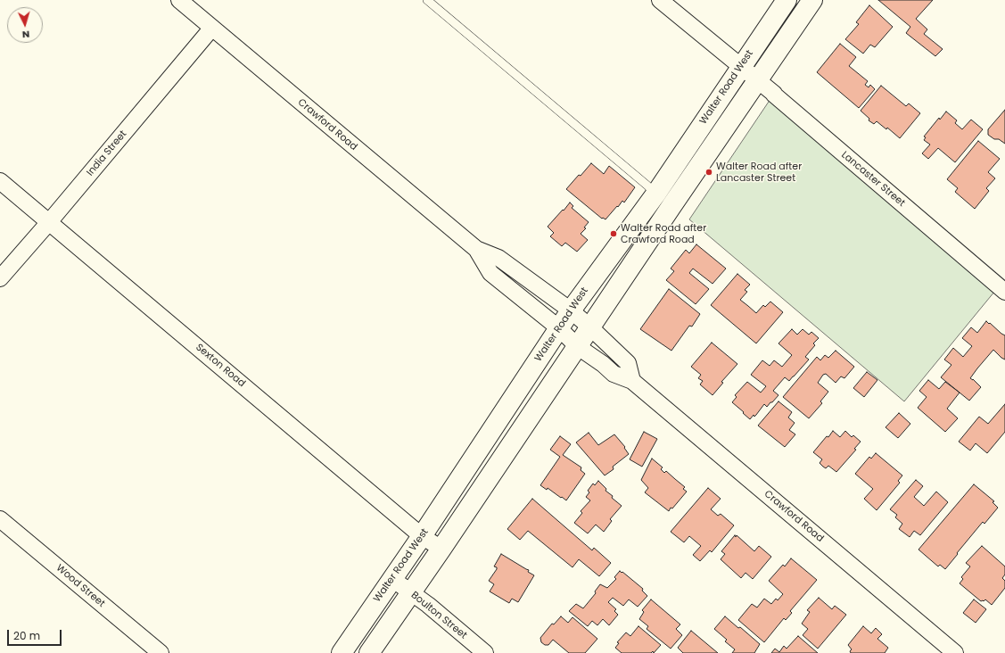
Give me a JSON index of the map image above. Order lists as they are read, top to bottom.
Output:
{
  "streets": {
    "main road": ["Walter Road West"],
    "street": [
      "Crawford Road",
      "India Street",
      "Lancaster Street",
      "Sexton Road",
      "Wood Street",
      "Boulton Street"
    ]
  },
  "crossings": [
    ["Walter Road West", "Crawford Road"],
    ["Walter Road West", "Lancaster Street"],
    ["Walter Road West", "Sexton Road"],
    ["Walter Road West", "Boulton Street"],
    ["Crawford Road", "India Street"],
    ["India Street", "Sexton Road"]
  ],
  "places": ["Walter Road after Lancaster Street", "Walter Road after Crawford Road"],
  "scale_bar": "20 m",
  "north": "bottom"
}
